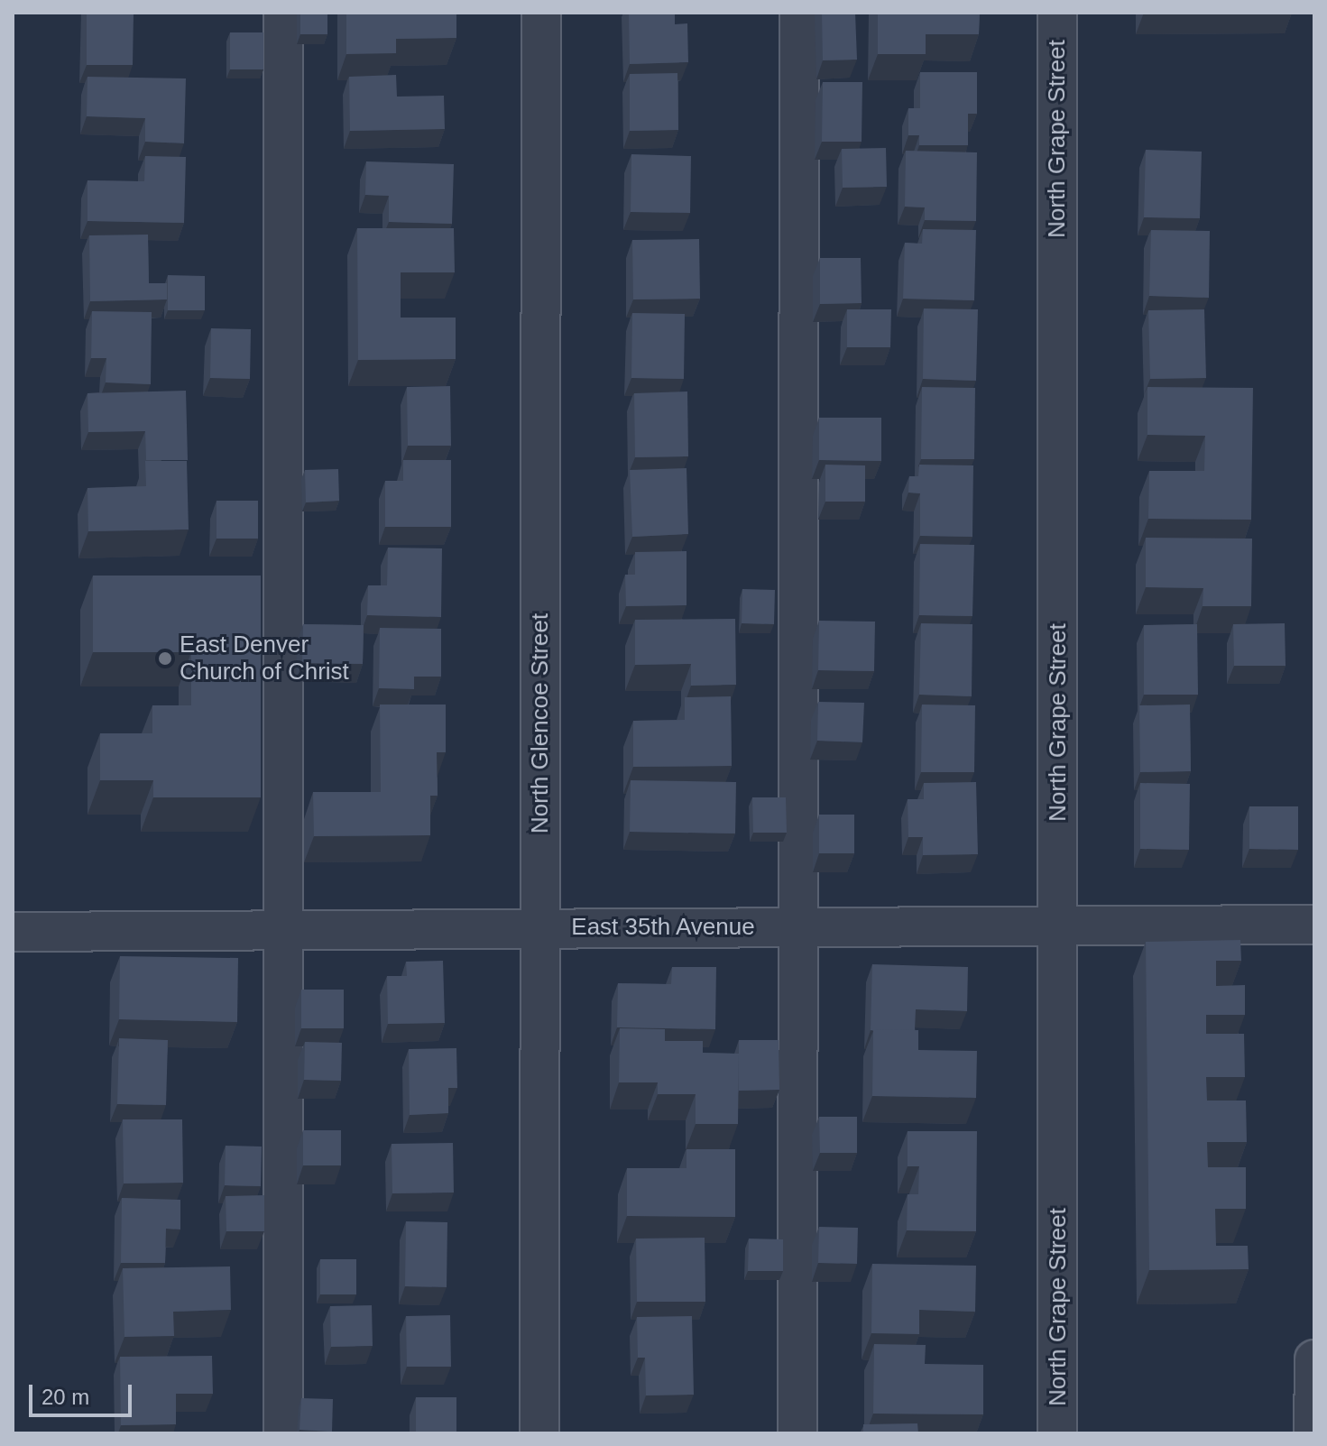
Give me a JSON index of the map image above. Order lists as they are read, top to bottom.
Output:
{
  "streets": {
    "street": ["North Grape Street", "North Glencoe Street", "East 35th Avenue"]
  },
  "crossings": [
    ["North Grape Street", "East 35th Avenue"],
    ["North Glencoe Street", "East 35th Avenue"]
  ],
  "places": ["East Denver Church of Christ"],
  "scale_bar": "20 m"
}
